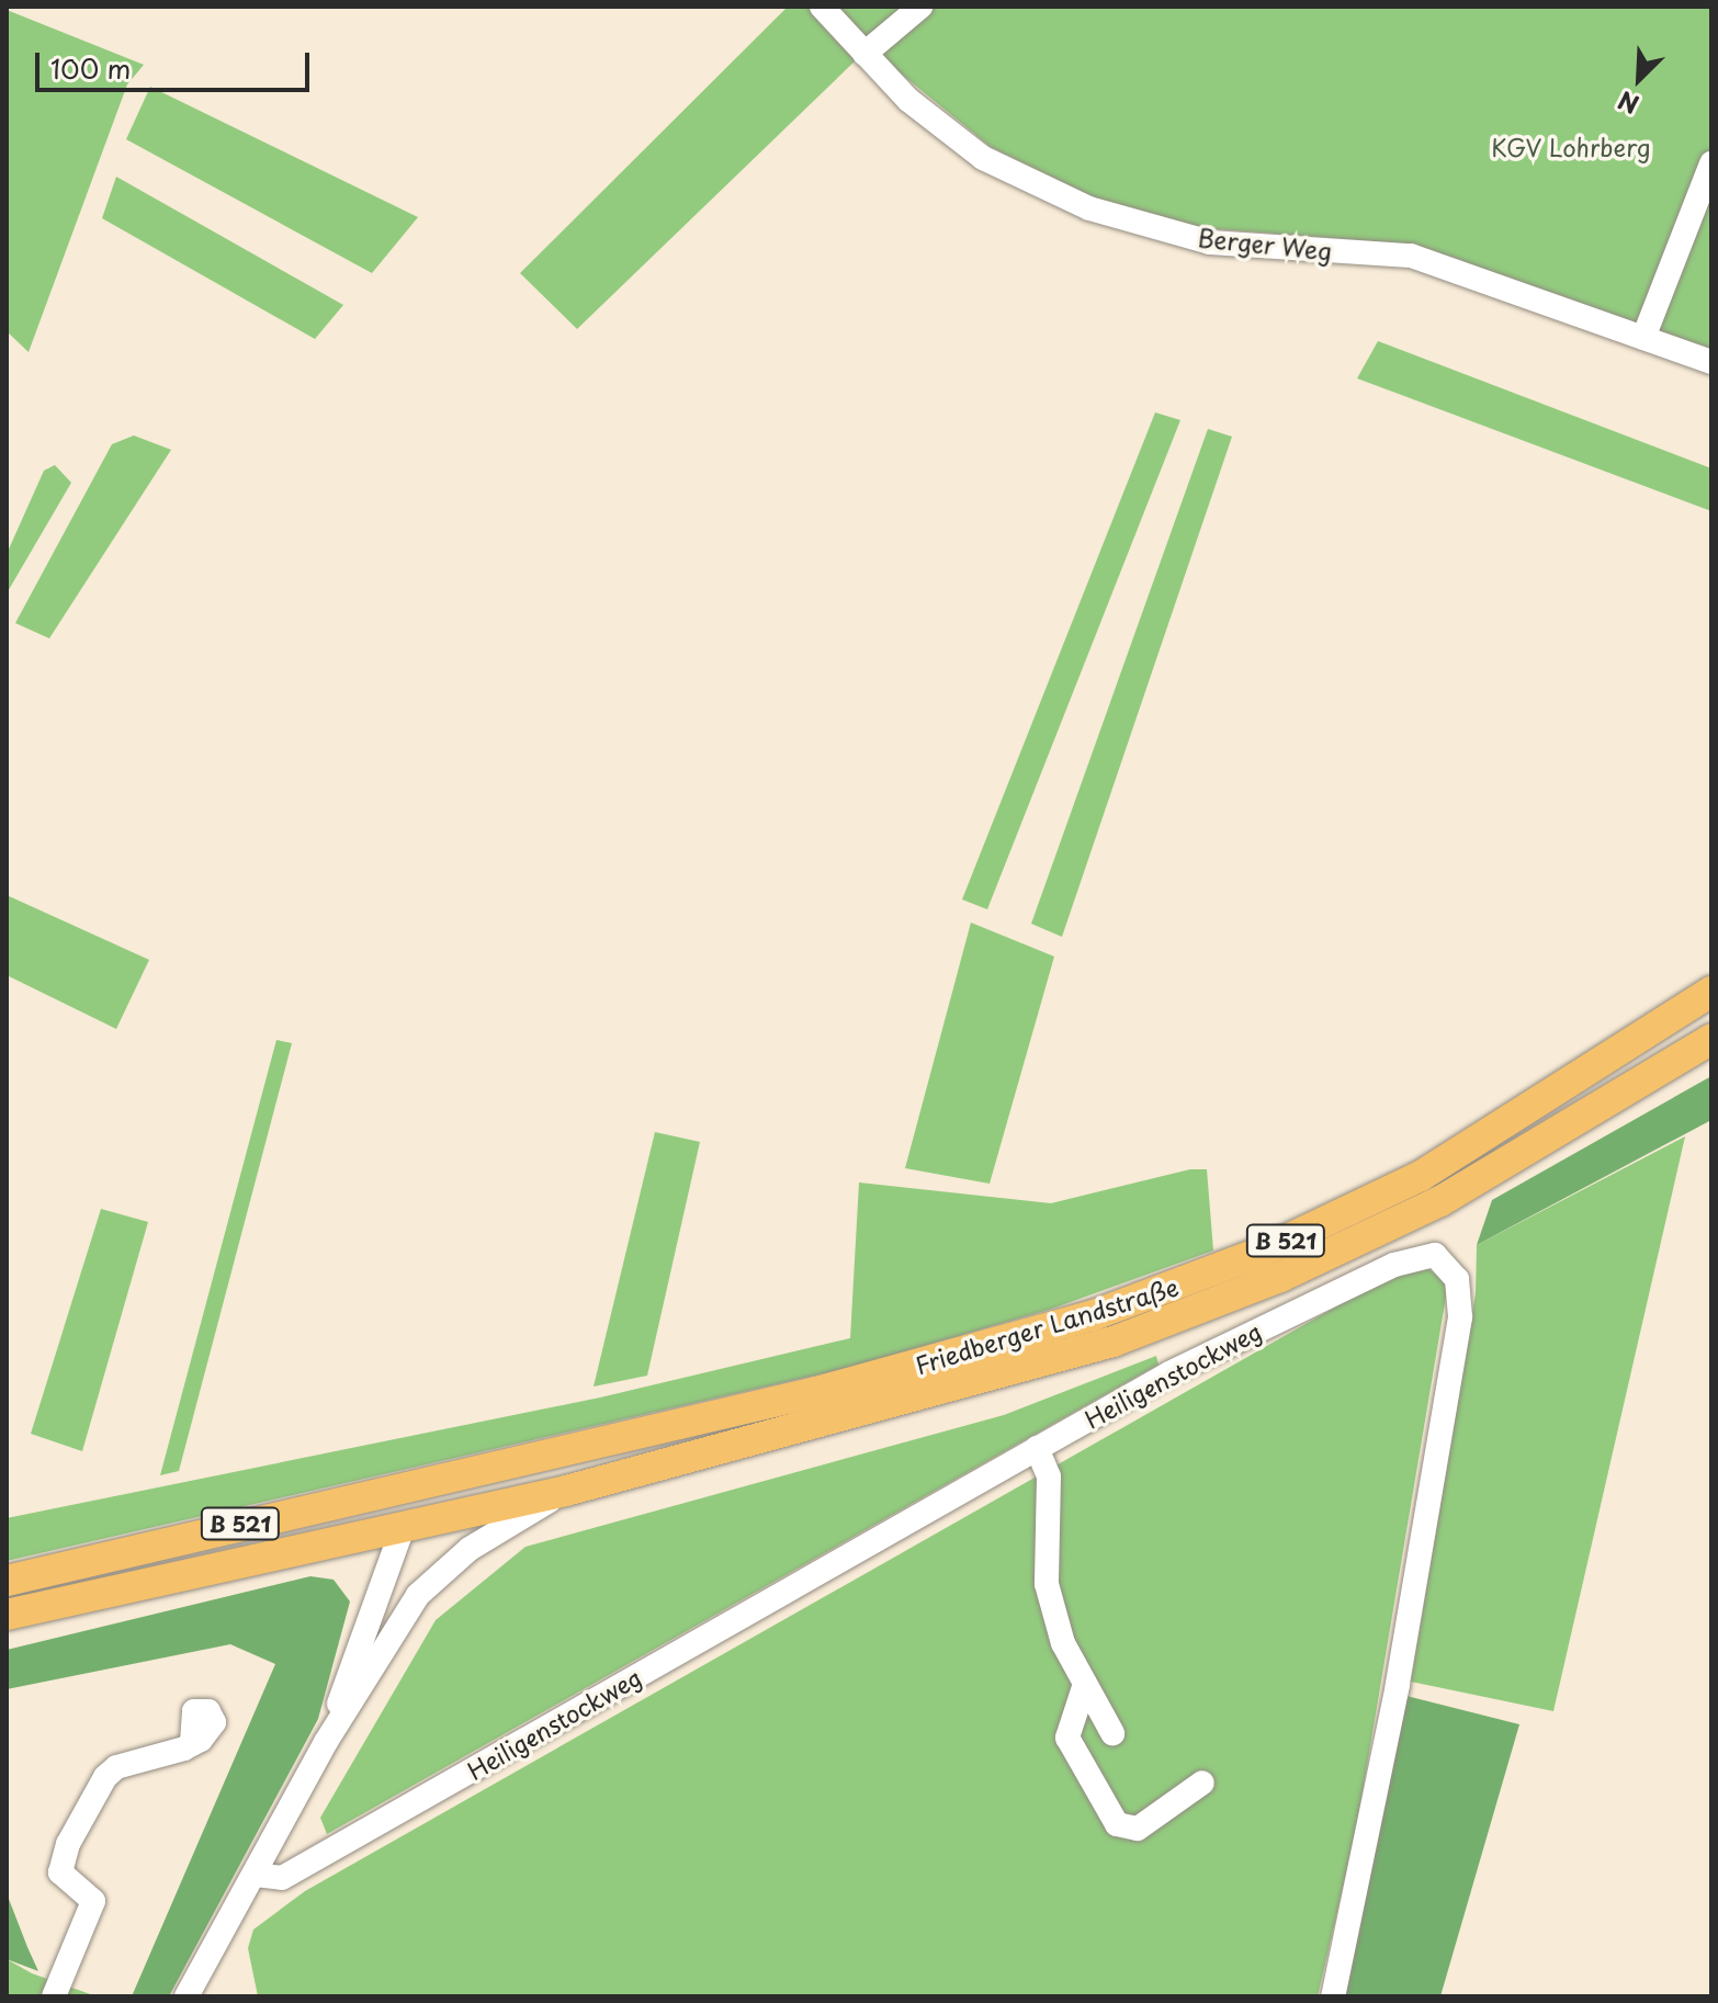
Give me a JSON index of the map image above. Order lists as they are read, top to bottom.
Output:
{
  "streets": {
    "main road": ["B 521", "Friedberger Landstraße"],
    "street": ["Berger Weg", "Heiligenstockweg"]
  },
  "crossings": [
    ["B 521", "Friedberger Landstraße"],
    ["Friedberger Landstraße", "Heiligenstockweg"]
  ],
  "parks": ["KGV Lohrberg"],
  "scale_bar": "100 m",
  "north": "bottom left"
}
